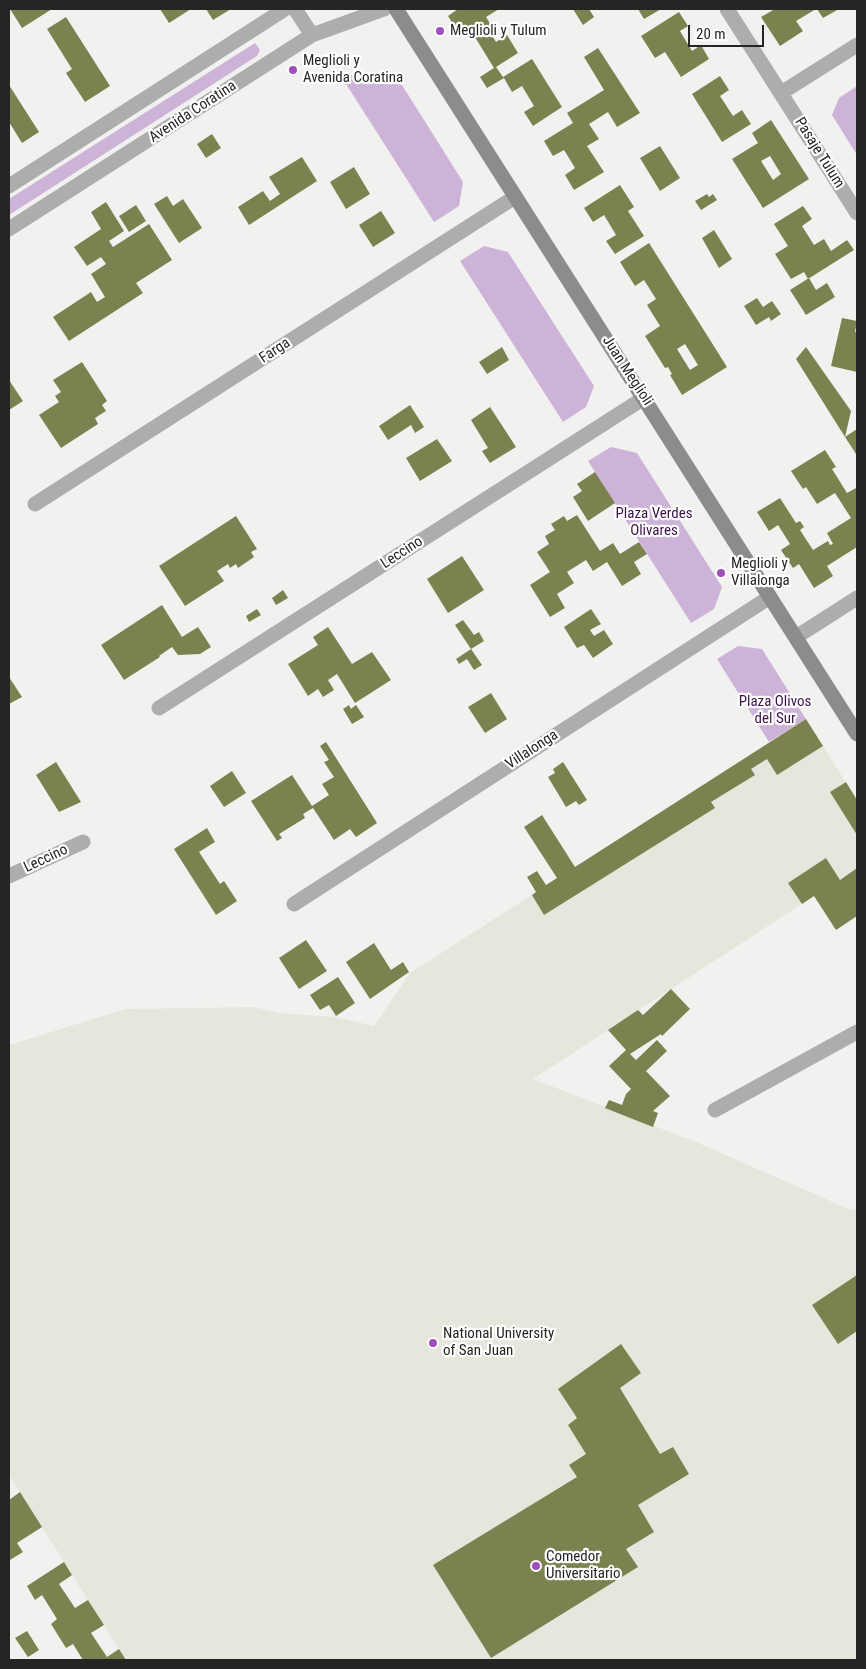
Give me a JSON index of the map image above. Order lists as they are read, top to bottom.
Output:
{
  "streets": {
    "main road": ["Juan Meglioli"],
    "street": [
      "Avenida Coratina",
      "Pasaje Tulum",
      "Farga",
      "Leccino",
      "Villalonga"
    ]
  },
  "crossings": [
    ["Farga", "Juan Meglioli"],
    ["Juan Meglioli", "Leccino"],
    ["Juan Meglioli", "Villalonga"]
  ],
  "parks": ["Plaza Verdes Olivares", "Plaza Olivos del Sur"],
  "places": [
    "Meglioli y Tulum",
    "Meglioli y Avenida Coratina",
    "Meglioli y Villalonga",
    "National University of San Juan",
    "Comedor Universitario"
  ],
  "scale_bar": "20 m"
}
